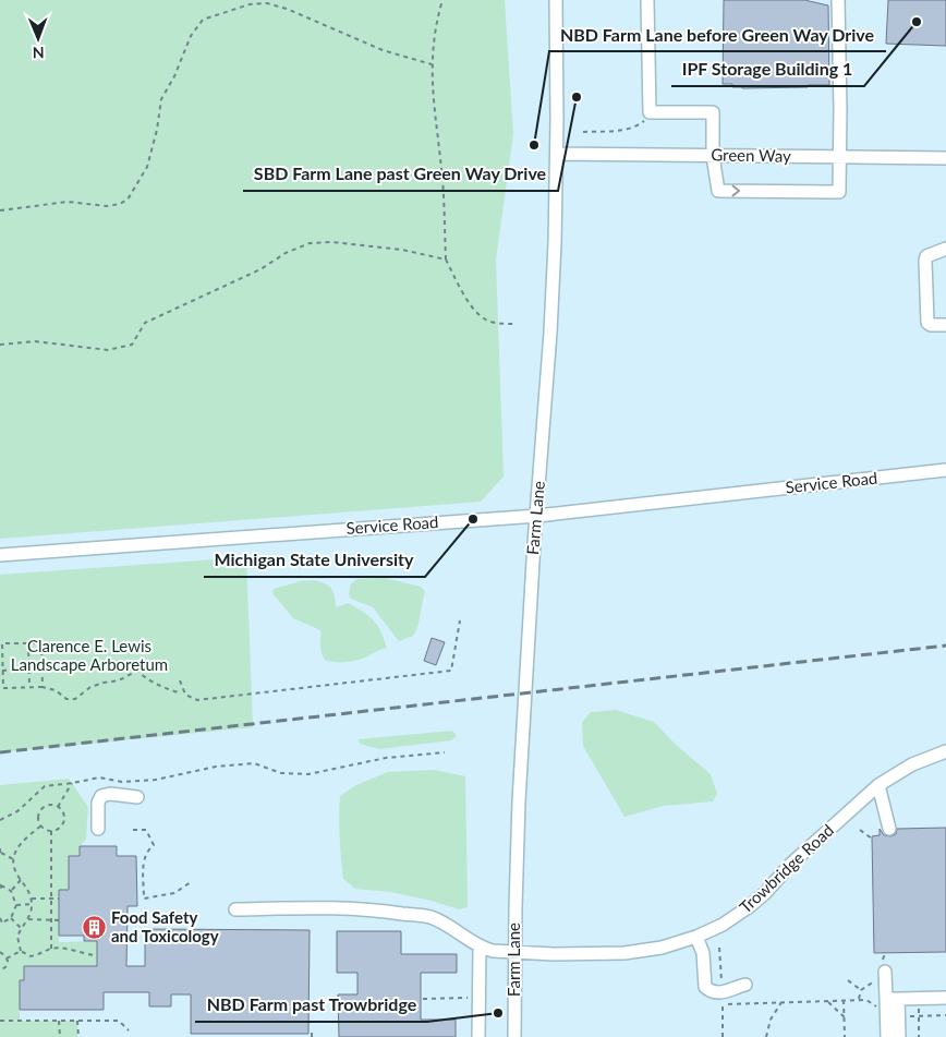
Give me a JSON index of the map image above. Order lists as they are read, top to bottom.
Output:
{
  "streets": {
    "street": [
      "Green Way",
      "Service Road",
      "Farm Lane",
      "Trowbridge Road"
    ]
  },
  "crossings": [
    ["Green Way", "Farm Lane"],
    ["Service Road", "Farm Lane"],
    ["Farm Lane", "Trowbridge Road"]
  ],
  "parks": ["Clarence E. Lewis Landscape Arboretum"],
  "places": {
    "other": [
      "IPF Storage Building 1",
      "SBD Farm Lane past Green Way Drive",
      "NBD Farm Lane before Green Way Drive",
      "Michigan State University",
      "NBD Farm past Trowbridge"
    ],
    "building": ["Food Safety and Toxicology"]
  },
  "north": "bottom"
}
